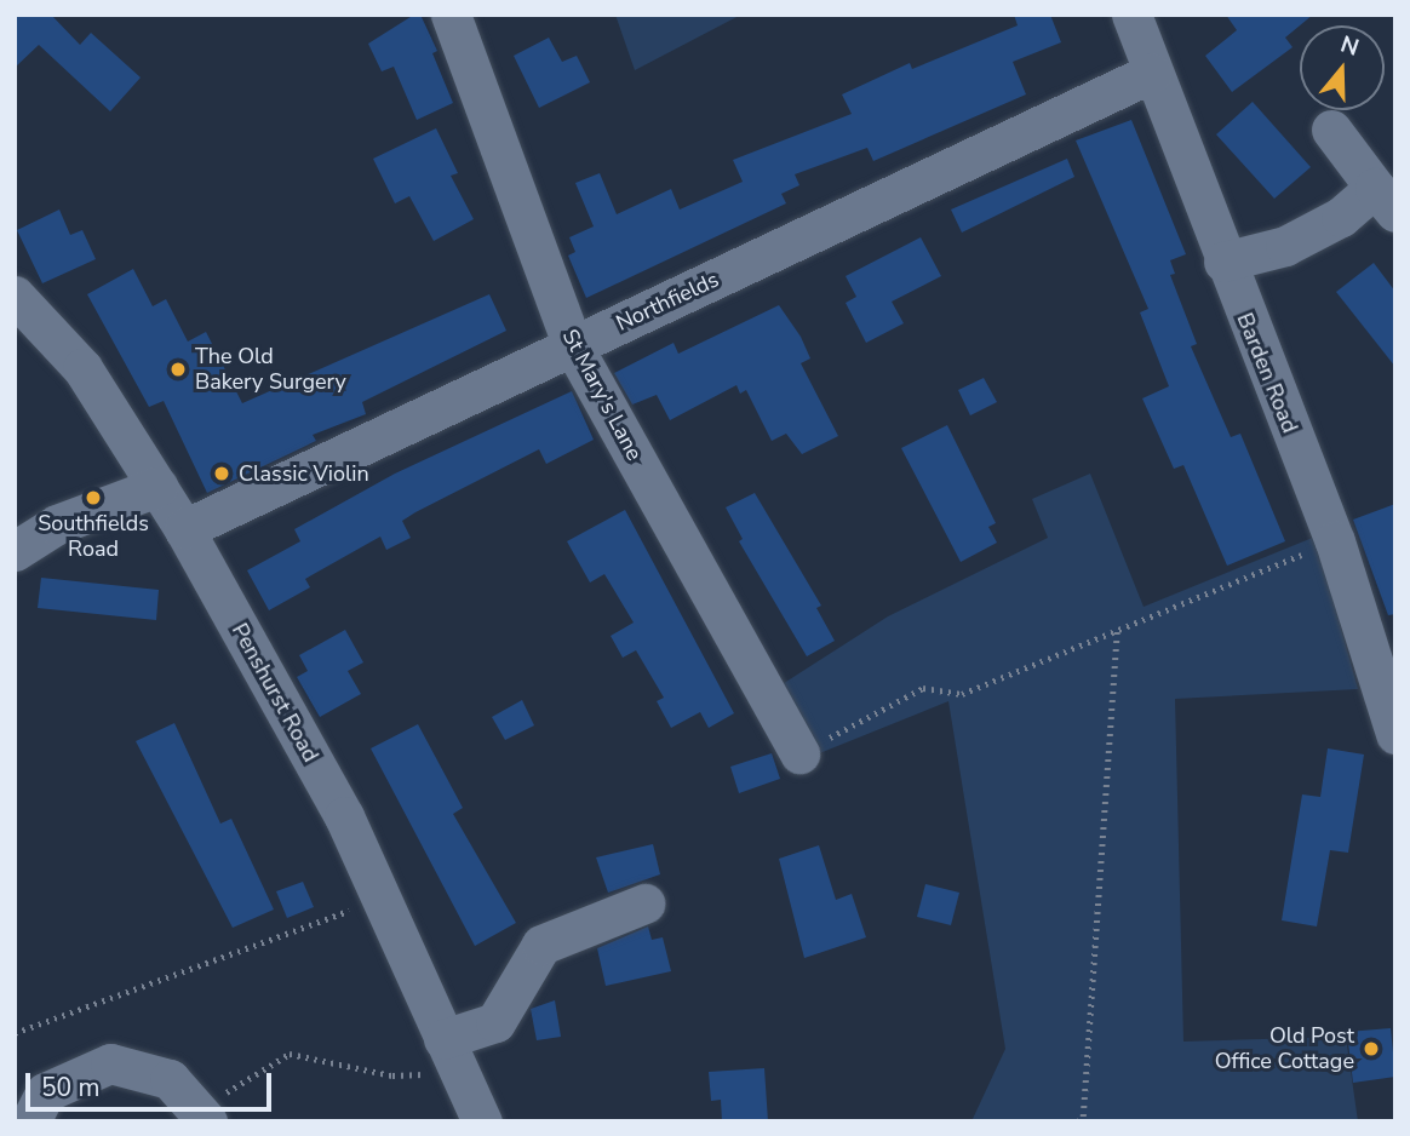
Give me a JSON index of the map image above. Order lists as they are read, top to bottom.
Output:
{
  "streets": {
    "street": [
      "Northfields",
      "Barden Road",
      "St Mary's Lane",
      "Penshurst Road"
    ]
  },
  "crossings": [
    ["Northfields", "Barden Road"],
    ["Northfields", "St Mary's Lane"],
    ["Northfields", "Penshurst Road"]
  ],
  "places": [
    "The Old Bakery Surgery",
    "Classic Violin",
    "Southfields Road",
    "Old Post Office Cottage"
  ],
  "scale_bar": "50 m",
  "north": "top"
}
